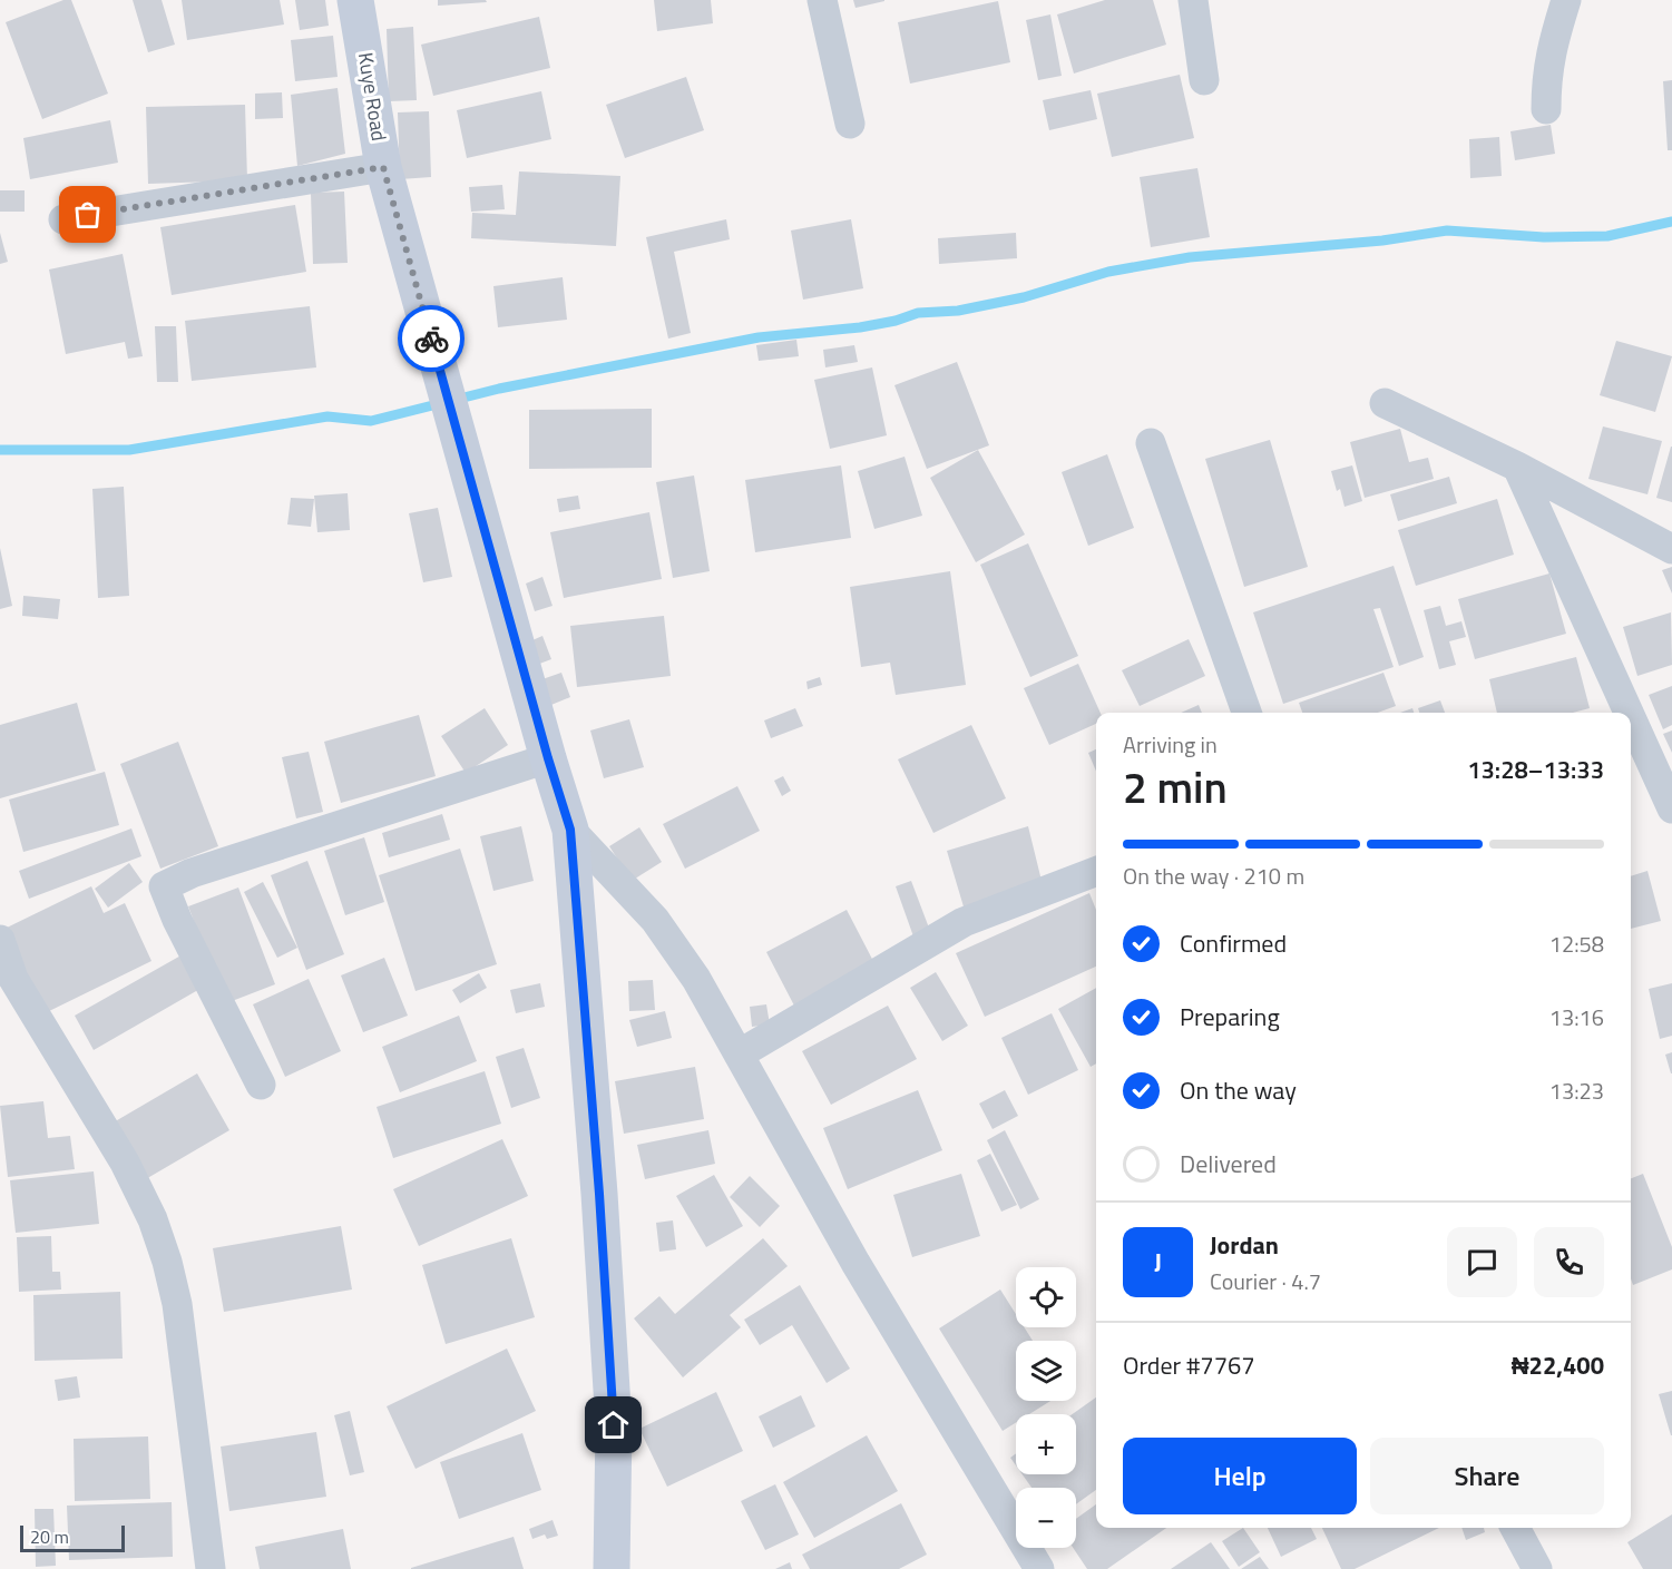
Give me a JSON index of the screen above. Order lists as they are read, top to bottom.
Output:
{
  "streets": {
    "street": ["Kuye Road"]
  },
  "scale_bar": "20 m",
  "page": {
    "heading": ["2 min", "Arriving in", "13:28–13:33"],
    "panel": [
      "Jordan",
      "Courier · 4.7",
      "Order #7767",
      "₦22,400"
    ],
    "bar": "On the way · 210 m",
    "list": [
      ["Confirmed", "12:58"],
      ["Preparing", "13:16"],
      ["On the way", "13:23"],
      "Delivered"
    ],
    "round": "J",
    "map_buttons": ["+", "−"],
    "buttons": ["Help", "Share"],
    "scale": "20 m"
  }
}
